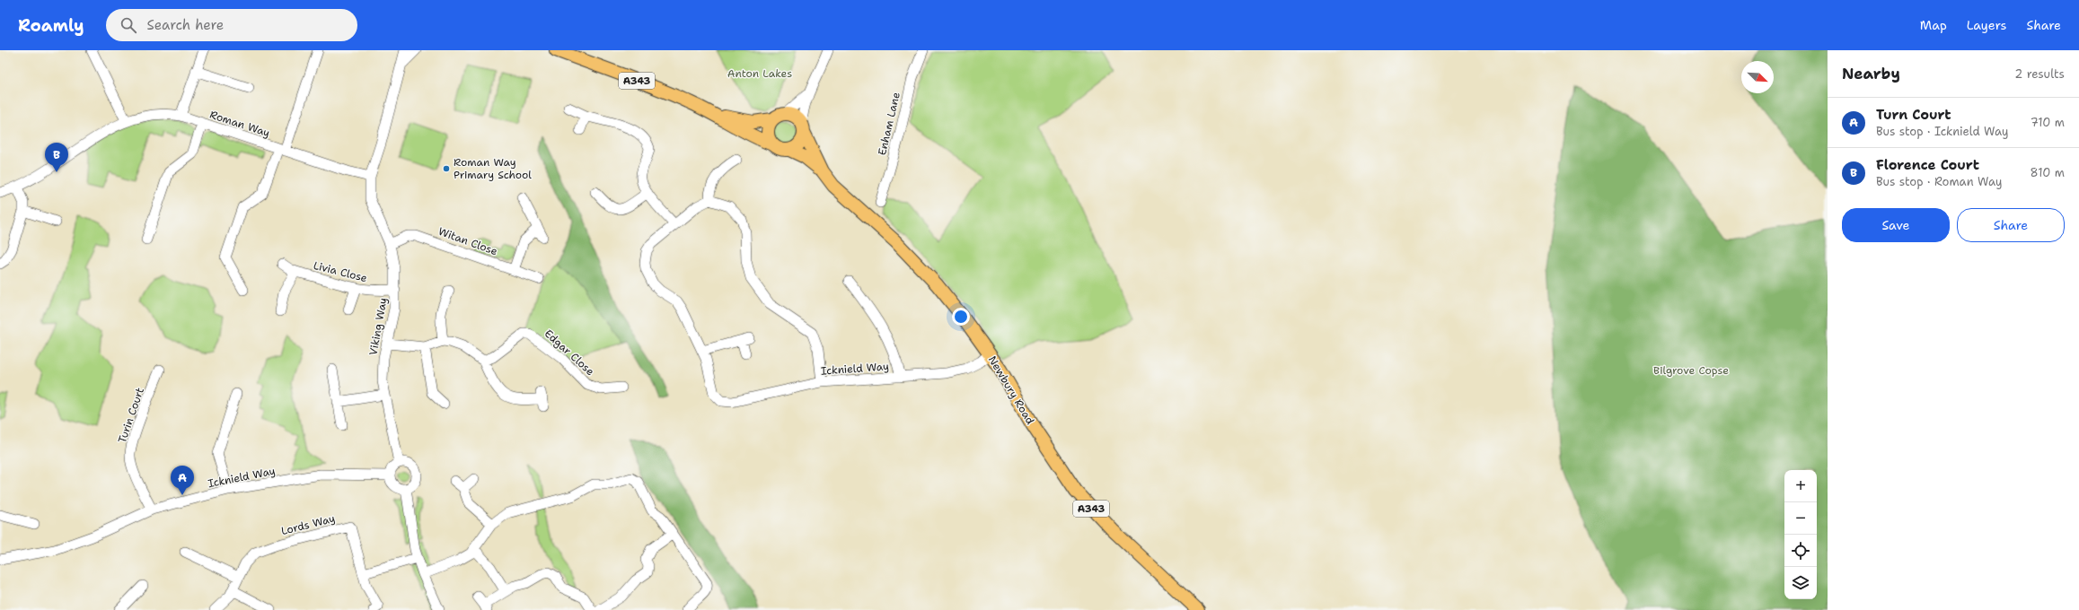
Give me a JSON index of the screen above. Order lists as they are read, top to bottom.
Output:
{
  "streets": {
    "main road": ["A343", "Newbury Road"],
    "street": [
      "Roman Way",
      "Enham Lane",
      "Witan Close",
      "Livia Close",
      "Viking Way",
      "Edgar Close",
      "Icknield Way",
      "Turin Court",
      "Lords Way"
    ]
  },
  "crossings": [
    ["A343", "Newbury Road"],
    ["Roman Way", "Viking Way"],
    ["Witan Close", "Viking Way"],
    ["Livia Close", "Viking Way"],
    ["Viking Way", "Icknield Way"],
    ["Icknield Way", "Newbury Road"],
    ["Icknield Way", "Turin Court"]
  ],
  "parks": ["Anton Lakes", "Bilgrove Copse"],
  "places": ["Roman Way Primary School"],
  "north": "bottom right",
  "page": {
    "header": "Roamly",
    "search": "Search here",
    "nav": ["Map", "Layers", "Share"],
    "heading": ["Nearby", "2 results"],
    "list": [
      {
        "mark": "A",
        "name": "Turn Court",
        "note": "Bus stop · Icknield Way",
        "value": "710 m"
      },
      {
        "mark": "B",
        "name": "Florence Court",
        "note": "Bus stop · Roman Way",
        "value": "810 m"
      }
    ],
    "pins": ["B", "A"],
    "buttons": ["Save", "Share"],
    "map_buttons": ["+", "−"]
  }
}
